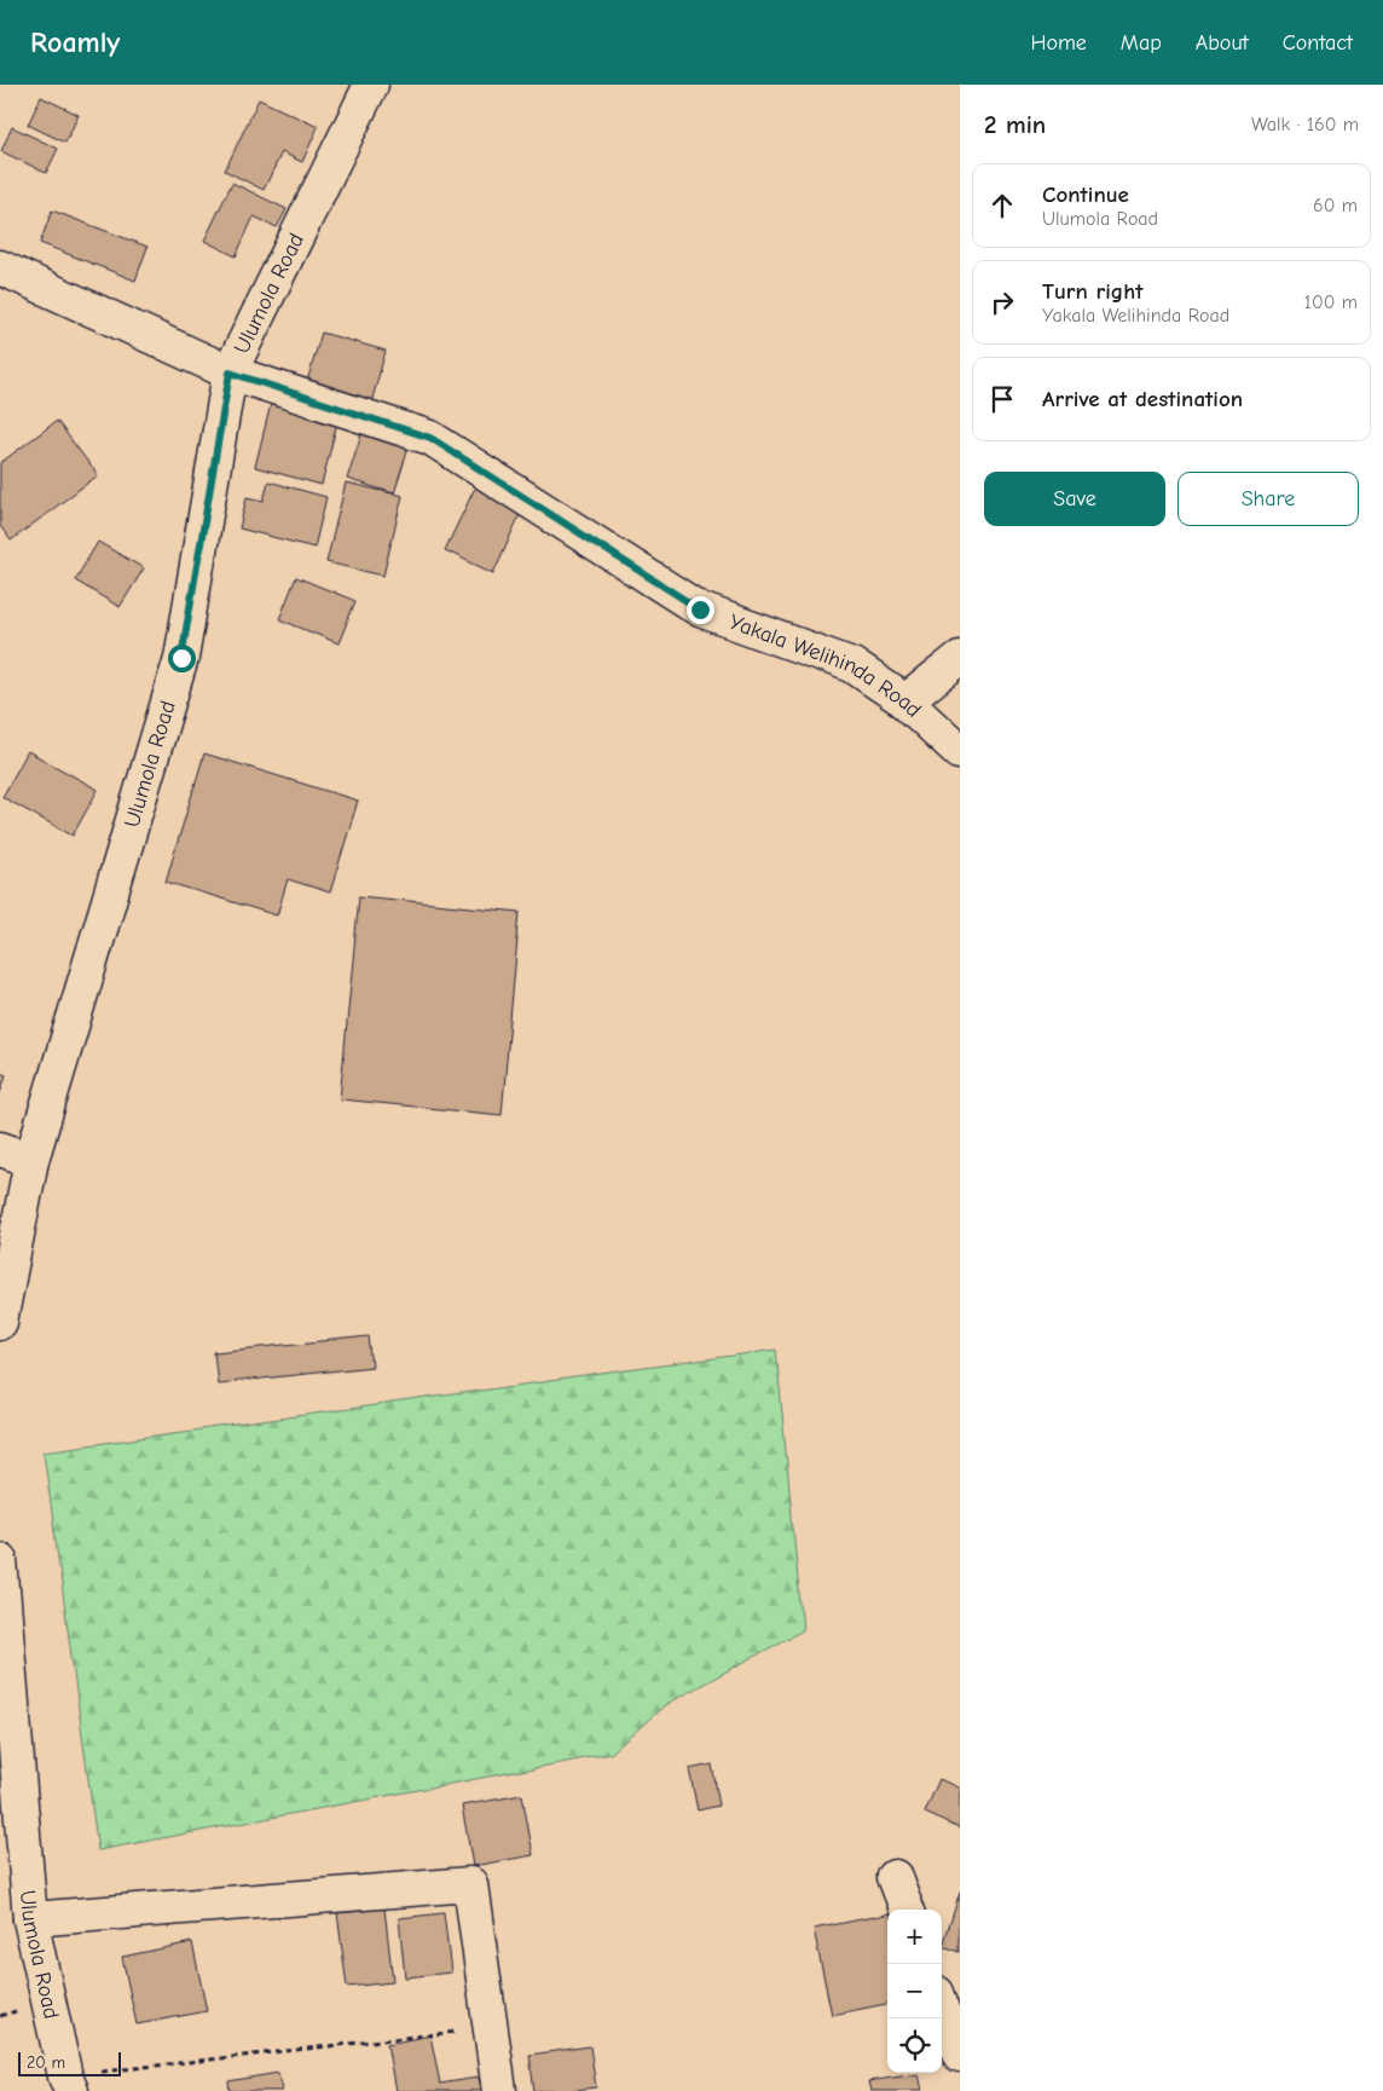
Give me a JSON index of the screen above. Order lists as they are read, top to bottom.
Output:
{
  "streets": {
    "street": ["Ulumola Road", "Yakala Welihinda Road"]
  },
  "crossings": [
    ["Ulumola Road", "Yakala Welihinda Road"]
  ],
  "scale_bar": "20 m",
  "page": {
    "header": "Roamly",
    "nav": [
      "Home",
      "Map",
      "About",
      "Contact"
    ],
    "heading": ["2 min", "Walk · 160 m"],
    "list": [
      ["Continue", "Ulumola Road", "60 m"],
      ["Turn right", "Yakala Welihinda Road", "100 m"],
      "Arrive at destination"
    ],
    "buttons": ["Save", "Share"],
    "map_buttons": ["+", "−"],
    "scale": "20 m"
  }
}
